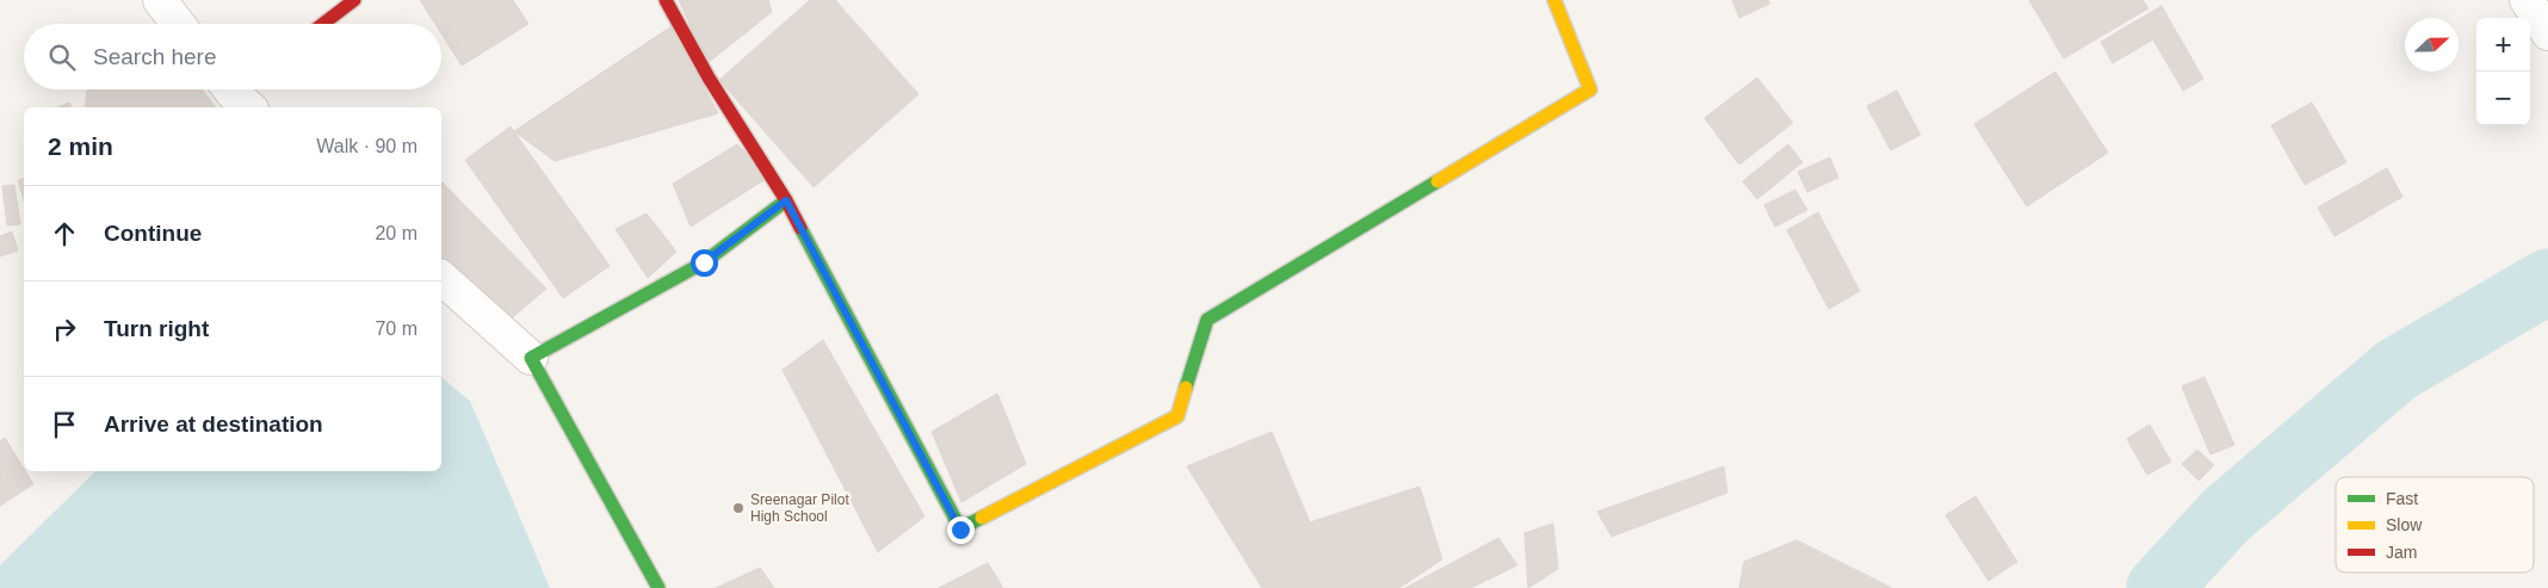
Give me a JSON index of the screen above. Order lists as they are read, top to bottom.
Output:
{
  "places": ["Sreenagar Pilot High School"],
  "legend": ["Fast", "Slow", "Jam"],
  "north": "right",
  "page": {
    "map_buttons": ["+", "−"],
    "search": "Search here",
    "heading": ["2 min", "Walk · 90 m"],
    "list": [
      ["Continue", "20 m"],
      ["Turn right", "70 m"],
      "Arrive at destination"
    ]
  }
}
